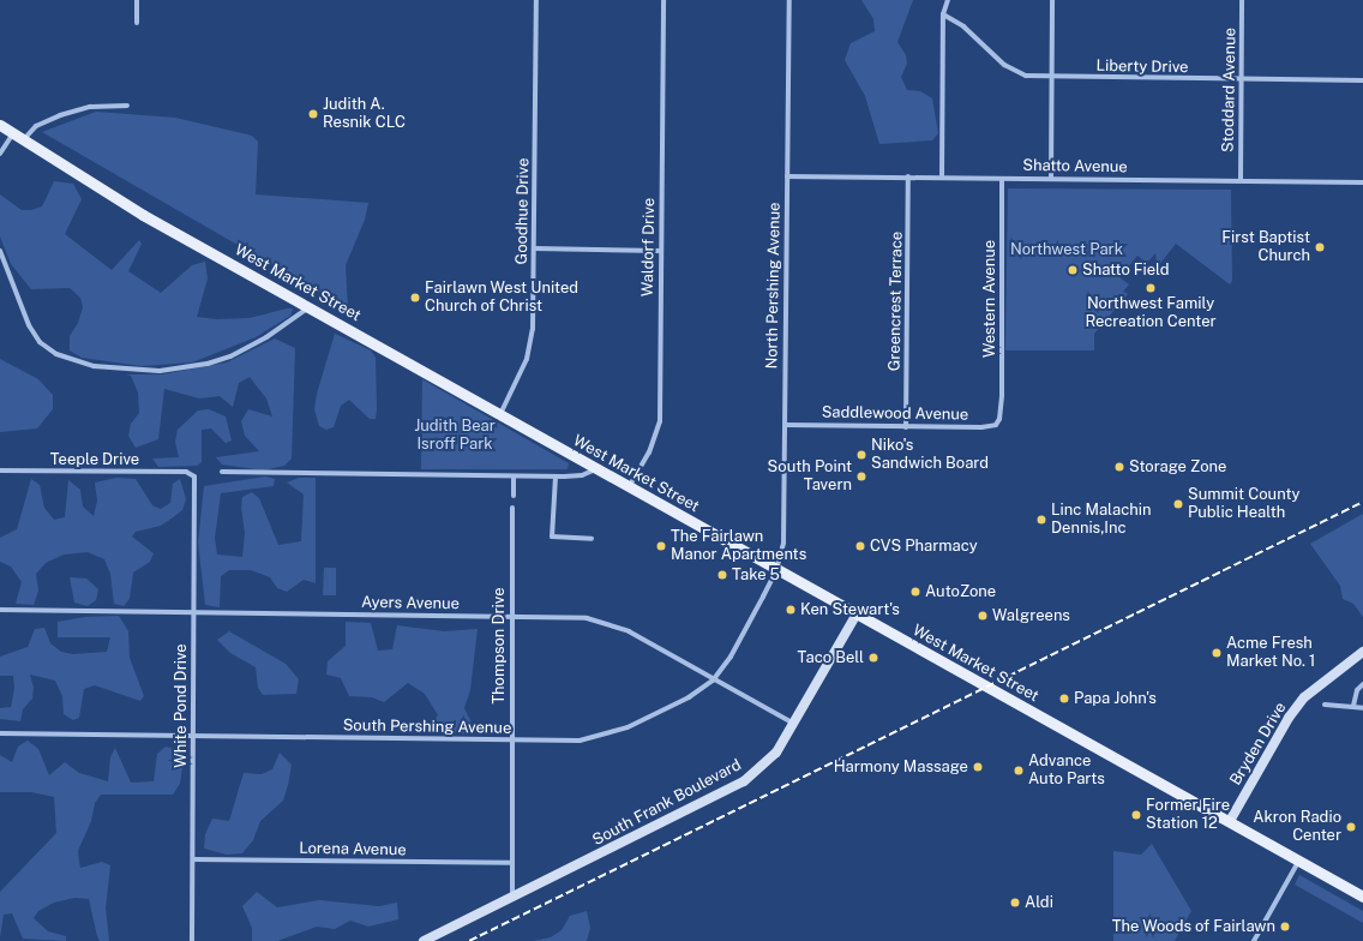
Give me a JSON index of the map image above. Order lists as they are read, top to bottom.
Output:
{
  "streets": {
    "main road": ["West Market Street"],
    "street": [
      "Liberty Drive",
      "Stoddard Avenue",
      "Shatto Avenue",
      "Goodhue Drive",
      "Waldorf Drive",
      "North Pershing Avenue",
      "Western Avenue",
      "Greencrest Terrace",
      "Saddlewood Avenue",
      "Teeple Drive",
      "Ayers Avenue",
      "Thompson Drive",
      "White Pond Drive",
      "South Pershing Avenue",
      "Bryden Drive",
      "South Frank Boulevard",
      "Lorena Avenue"
    ]
  },
  "crossings": [
    ["Liberty Drive", "Stoddard Avenue"],
    ["Stoddard Avenue", "Shatto Avenue"],
    ["Shatto Avenue", "North Pershing Avenue"],
    ["Shatto Avenue", "Western Avenue"],
    ["Shatto Avenue", "Greencrest Terrace"],
    ["Goodhue Drive", "West Market Street"],
    ["Waldorf Drive", "West Market Street"],
    ["West Market Street", "North Pershing Avenue"],
    ["West Market Street", "South Pershing Avenue"],
    ["West Market Street", "Bryden Drive"],
    ["West Market Street", "South Frank Boulevard"],
    ["North Pershing Avenue", "Saddlewood Avenue"],
    ["North Pershing Avenue", "South Pershing Avenue"],
    ["Western Avenue", "Saddlewood Avenue"],
    ["Greencrest Terrace", "Saddlewood Avenue"],
    ["Teeple Drive", "White Pond Drive"],
    ["Ayers Avenue", "Thompson Drive"],
    ["Ayers Avenue", "White Pond Drive"],
    ["Ayers Avenue", "South Pershing Avenue"],
    ["Ayers Avenue", "South Frank Boulevard"],
    ["Thompson Drive", "South Pershing Avenue"],
    ["Thompson Drive", "South Frank Boulevard"],
    ["Thompson Drive", "Lorena Avenue"],
    ["White Pond Drive", "South Pershing Avenue"],
    ["White Pond Drive", "Lorena Avenue"]
  ],
  "parks": ["Northwest Park", "Judith Bear Isroff Park"],
  "places": [
    "Judith A. Resnik CLC",
    "First Baptist Church",
    "Shatto Field",
    "Northwest Family Recreation Center",
    "Fairlawn West United Church of Christ",
    "Niko's Sandwich Board",
    "Storage Zone",
    "South Point Tavern",
    "Summit County Public Health",
    "Linc Malachin Dennis,Inc",
    "The Fairlawn Manor Apartments",
    "CVS Pharmacy",
    "Take 5",
    "AutoZone",
    "Ken Stewart's",
    "Walgreens",
    "Acme Fresh Market No. 1",
    "Taco Bell",
    "Papa John's",
    "Harmony Massage",
    "Advance Auto Parts",
    "Former Fire Station 12",
    "Akron Radio Center",
    "Aldi",
    "The Woods of Fairlawn"
  ]
}
